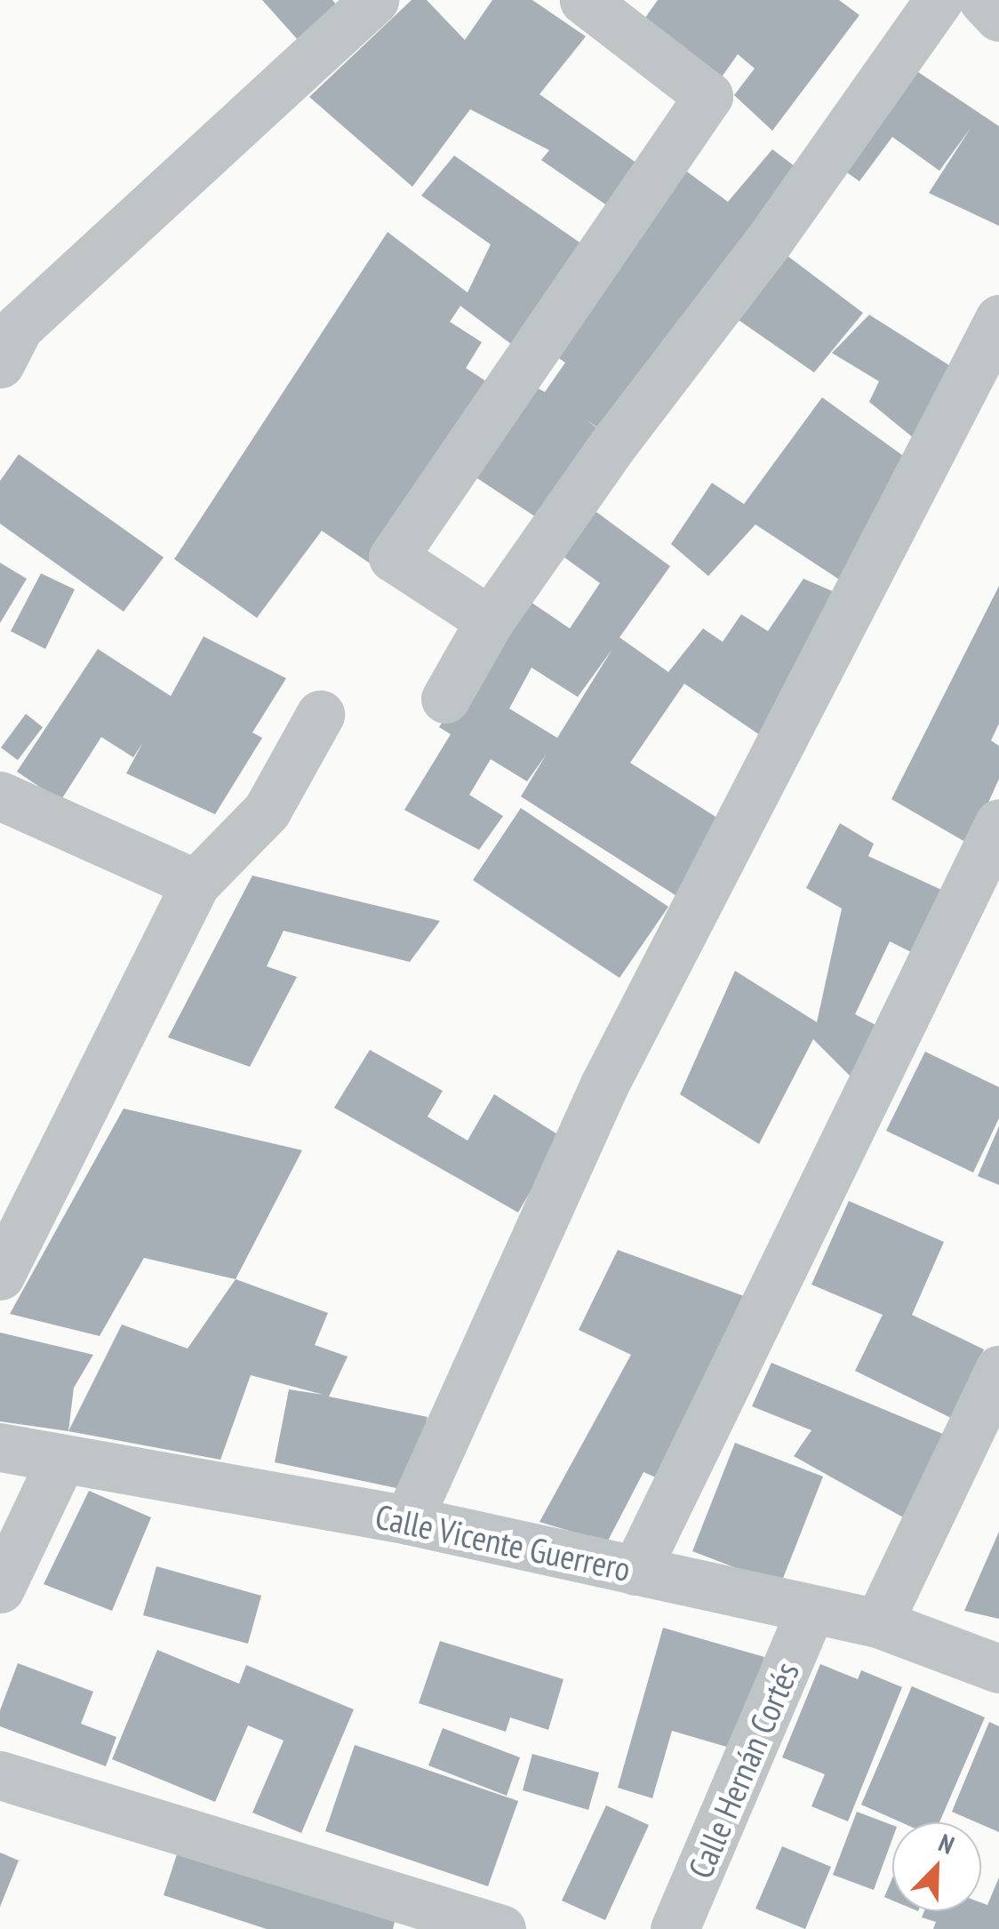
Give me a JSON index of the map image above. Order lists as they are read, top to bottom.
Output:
{
  "streets": {
    "street": ["Calle Vicente Guerrero", "Calle Hernán Cortés"]
  },
  "crossings": [
    ["Calle Vicente Guerrero", "Calle Hernán Cortés"]
  ],
  "north": "top right"
}
